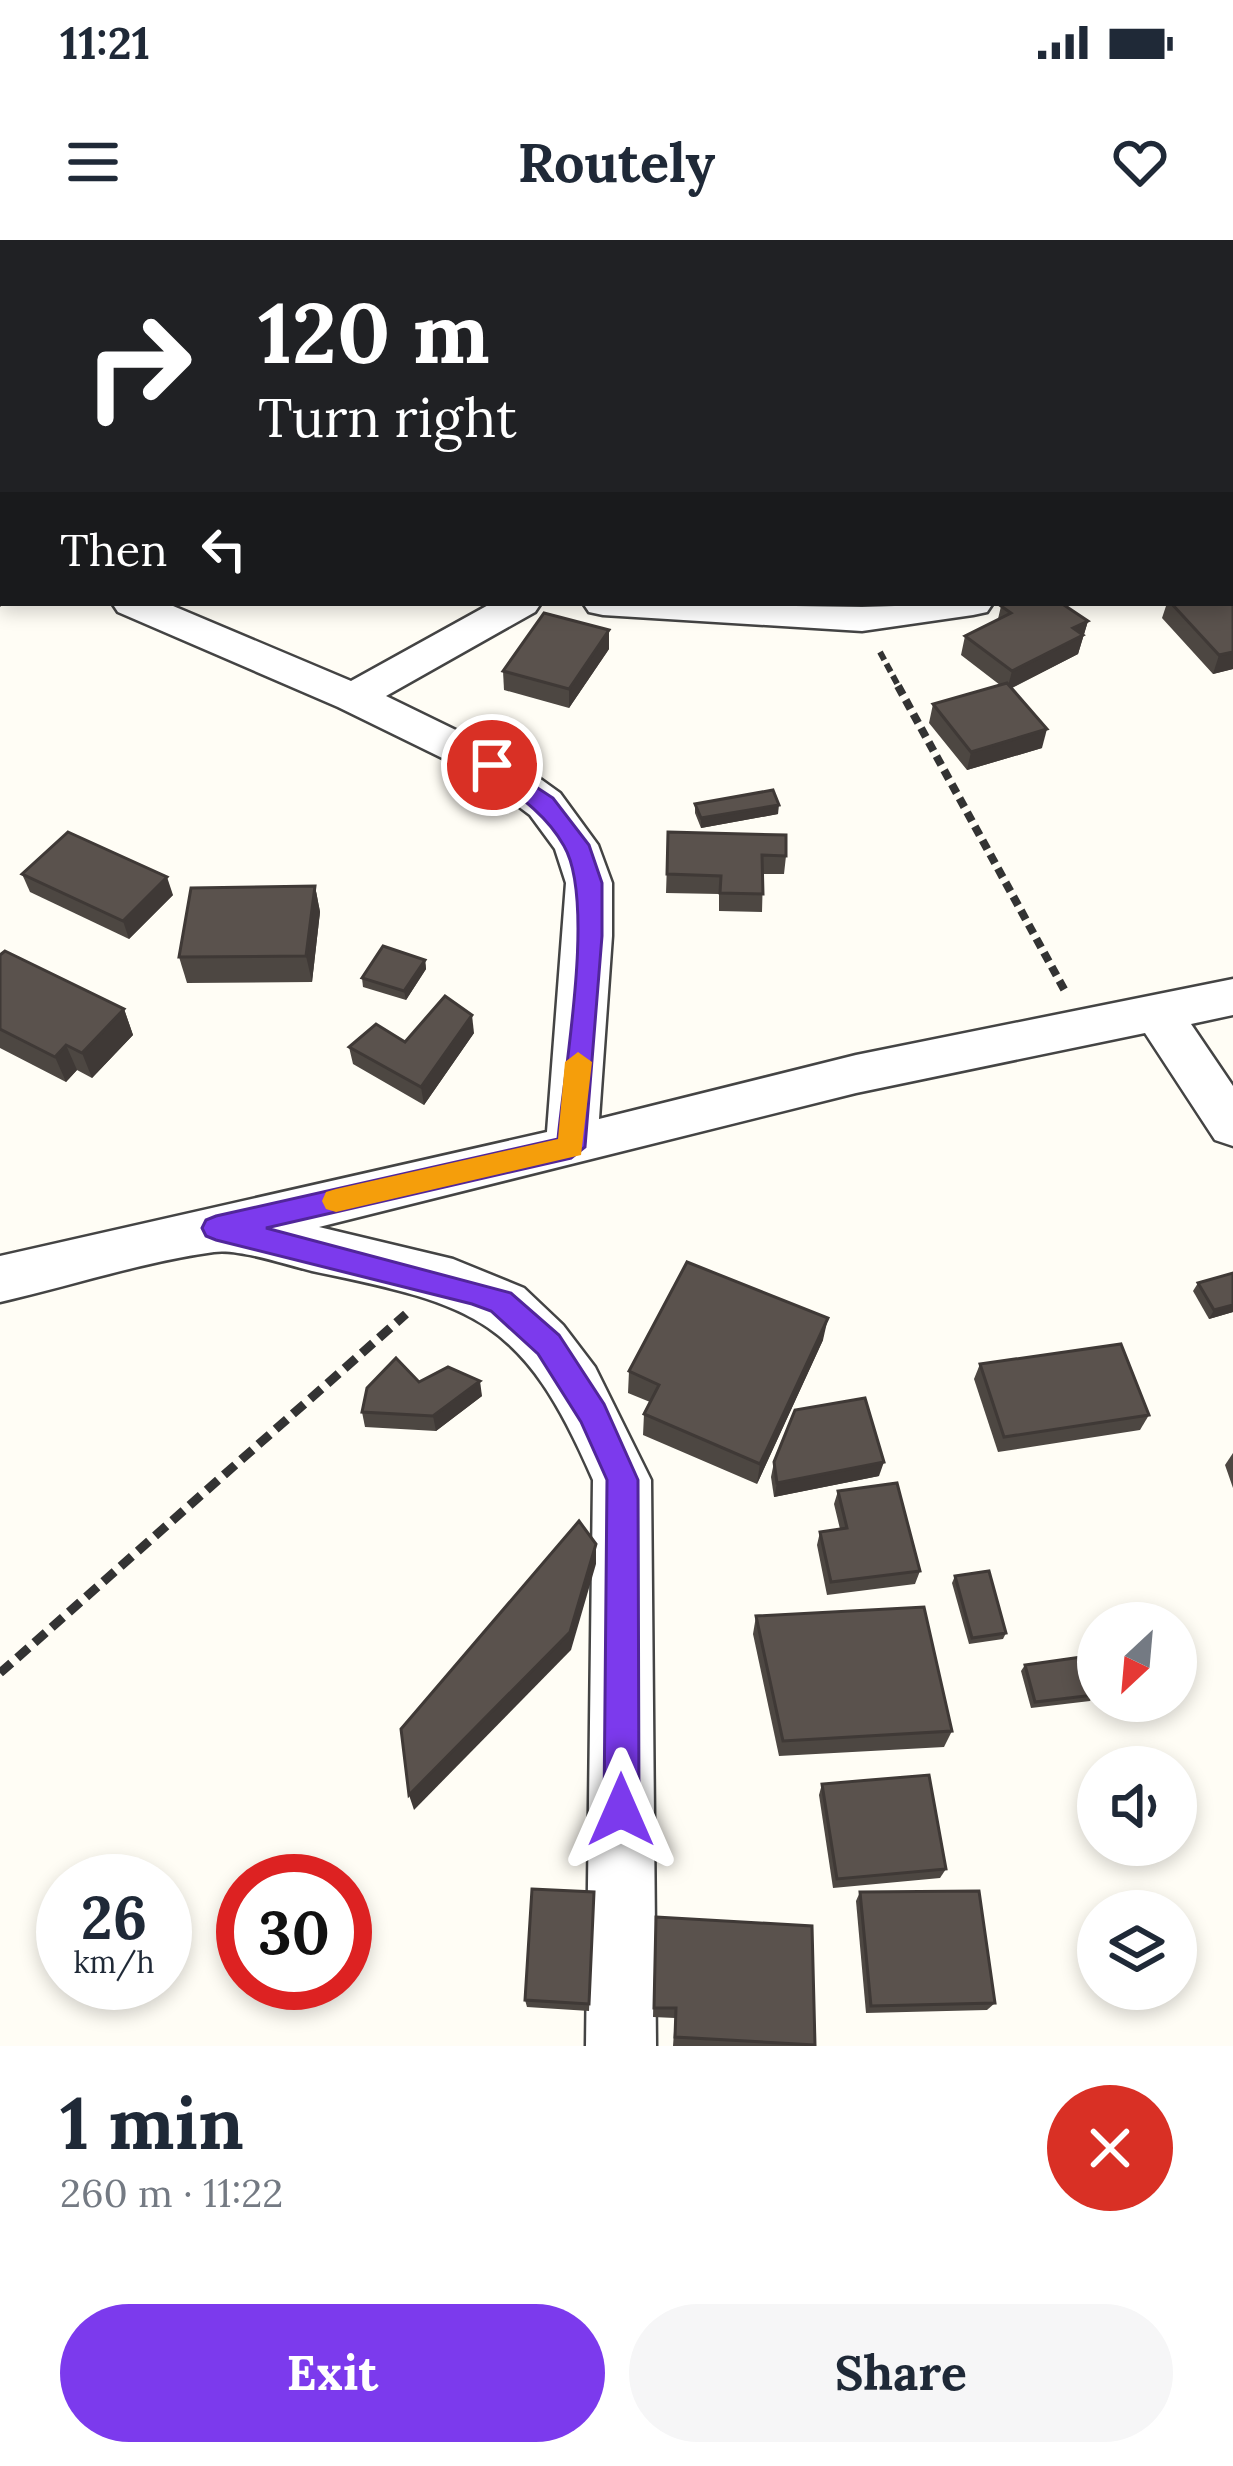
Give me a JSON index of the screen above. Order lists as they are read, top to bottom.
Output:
{
  "north": "bottom left",
  "page": {
    "status": "11:21",
    "header": "Routely",
    "turn": ["120 m", "Turn right"],
    "then": "Then",
    "speed": "26 km/h",
    "limit": "30",
    "heading": ["1 min", "260 m · 11:22"],
    "buttons": ["Exit", "Share"]
  }
}
